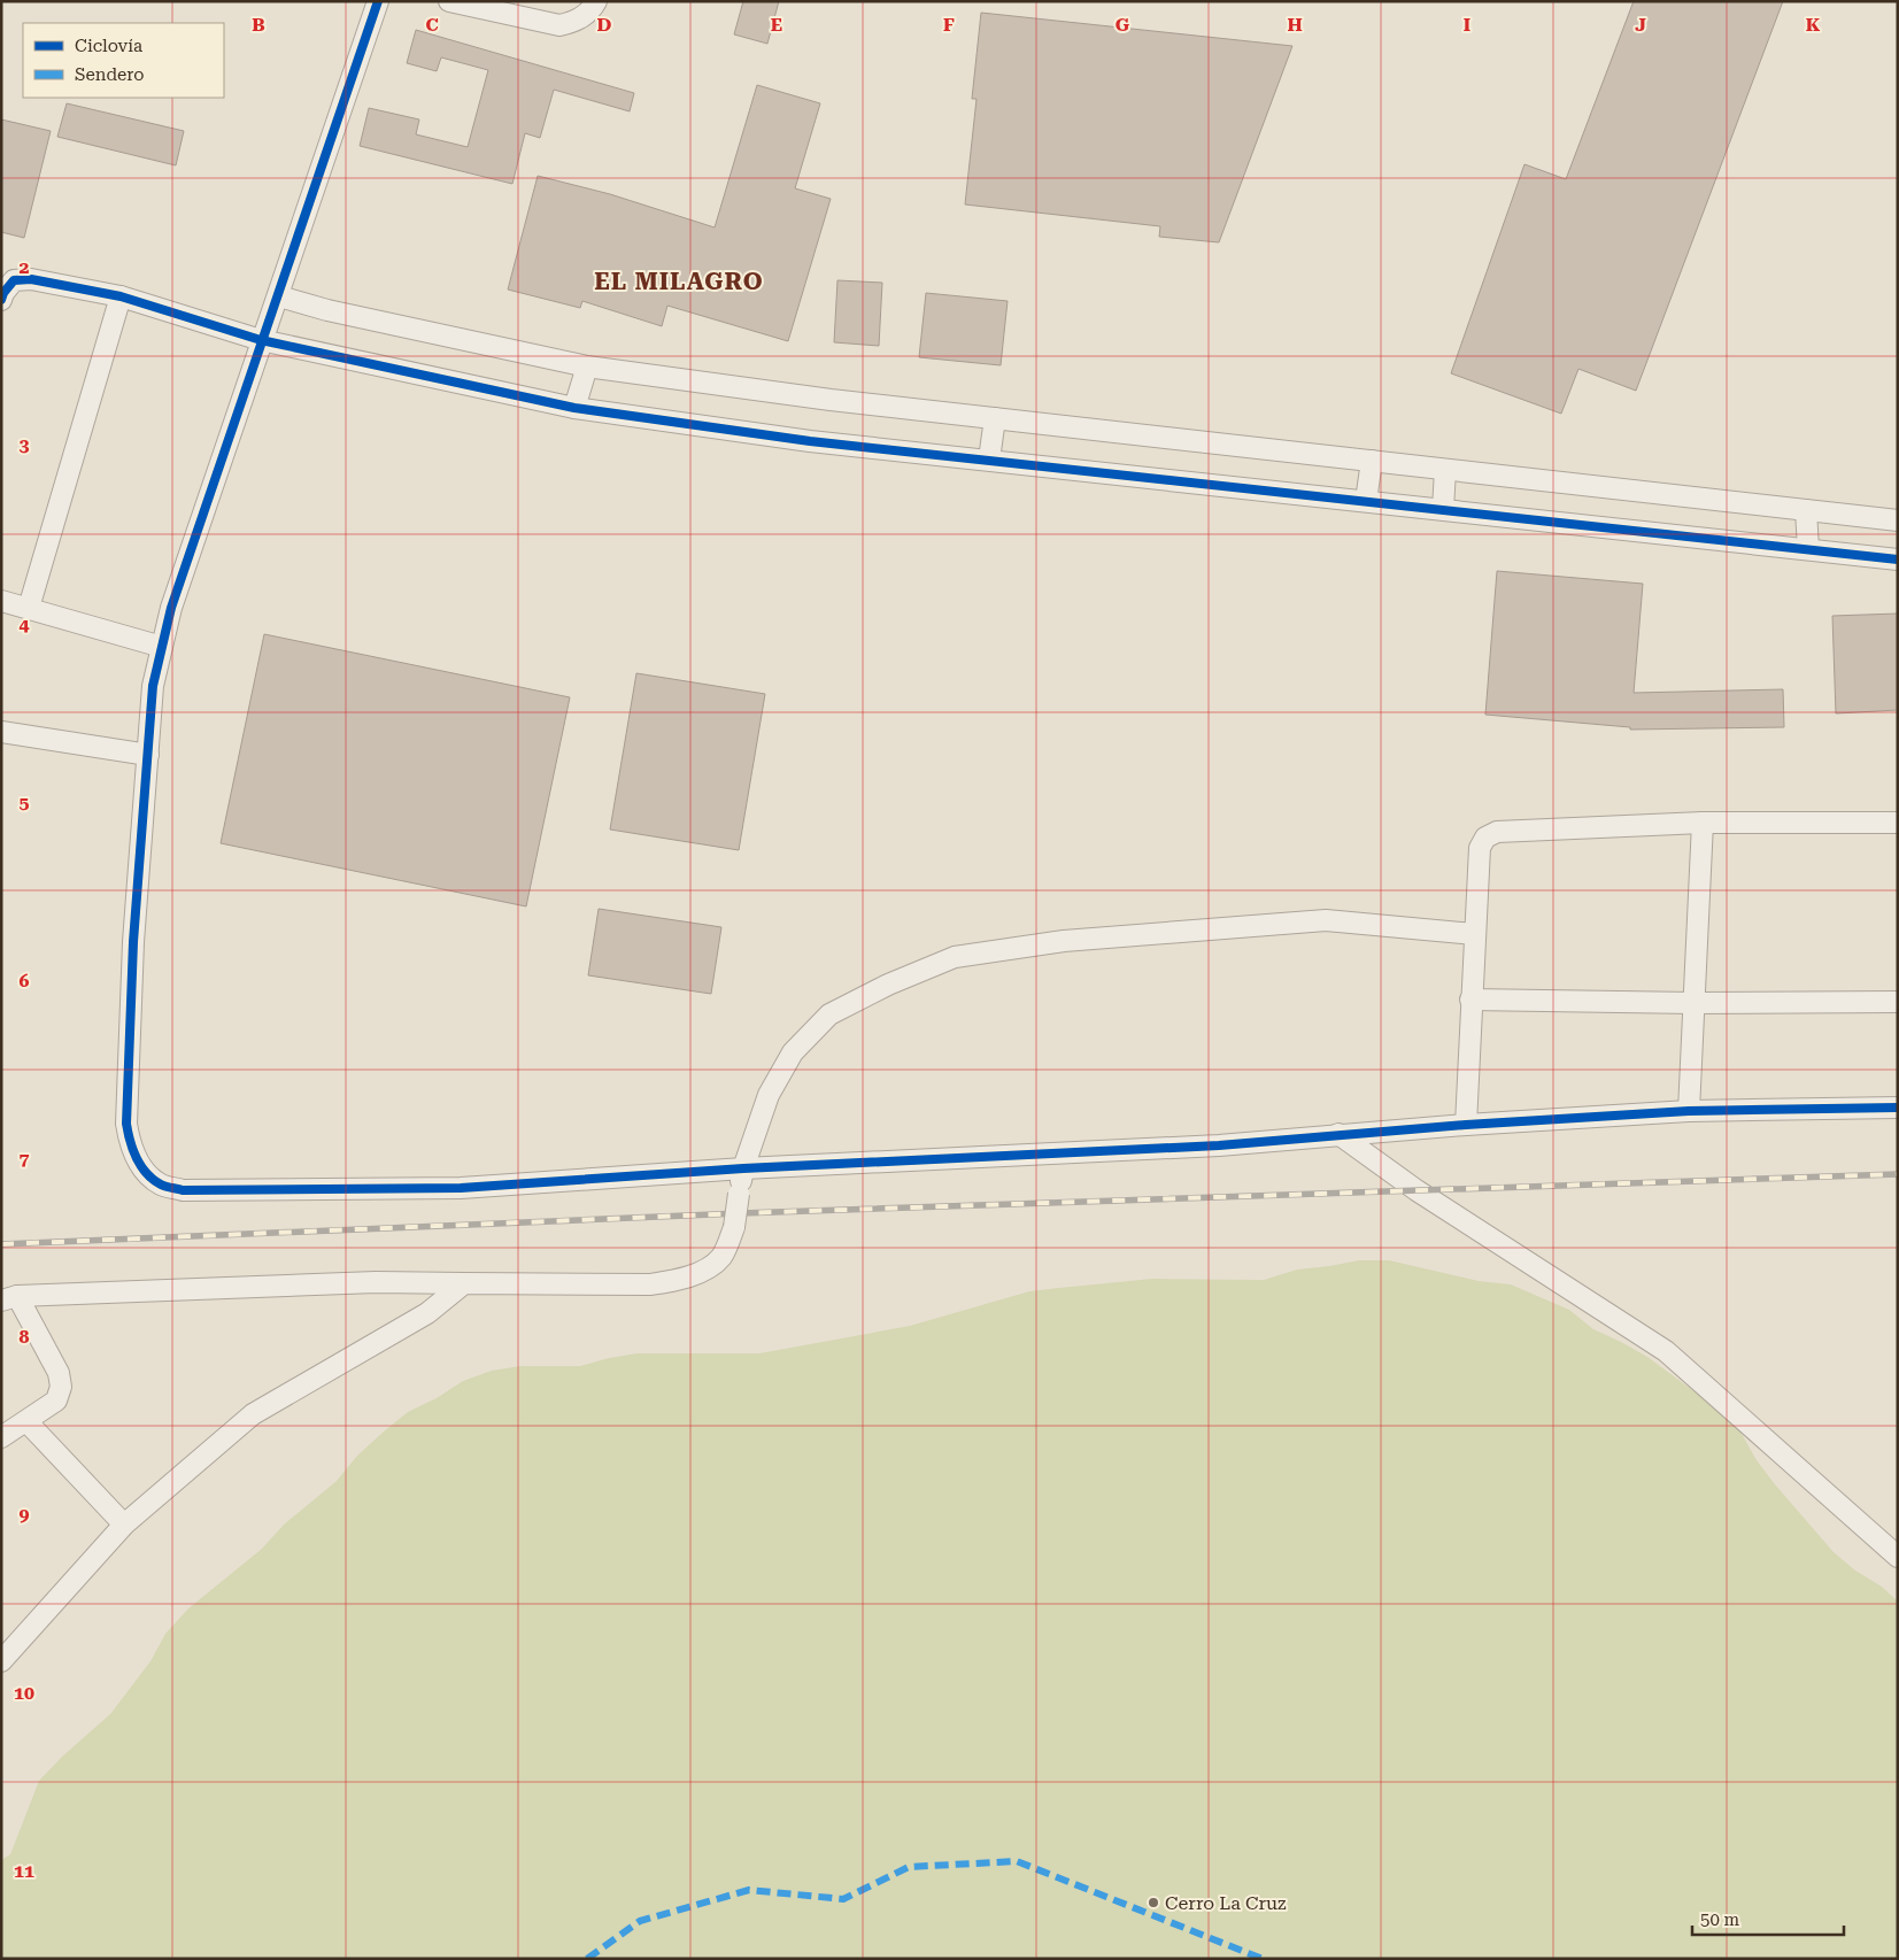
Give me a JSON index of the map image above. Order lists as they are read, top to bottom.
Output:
{
  "districts": ["EL MILAGRO"],
  "places": ["Cerro La Cruz"],
  "legend": ["Ciclovía", "Sendero"],
  "scale_bar": "50 m",
  "grid": {
    "columns": [
      "B",
      "C",
      "D",
      "E",
      "F",
      "G",
      "H",
      "I",
      "J",
      "K"
    ],
    "rows": [
      "2",
      "3",
      "4",
      "5",
      "6",
      "7",
      "8",
      "9",
      "10",
      "11"
    ]
  }
}
